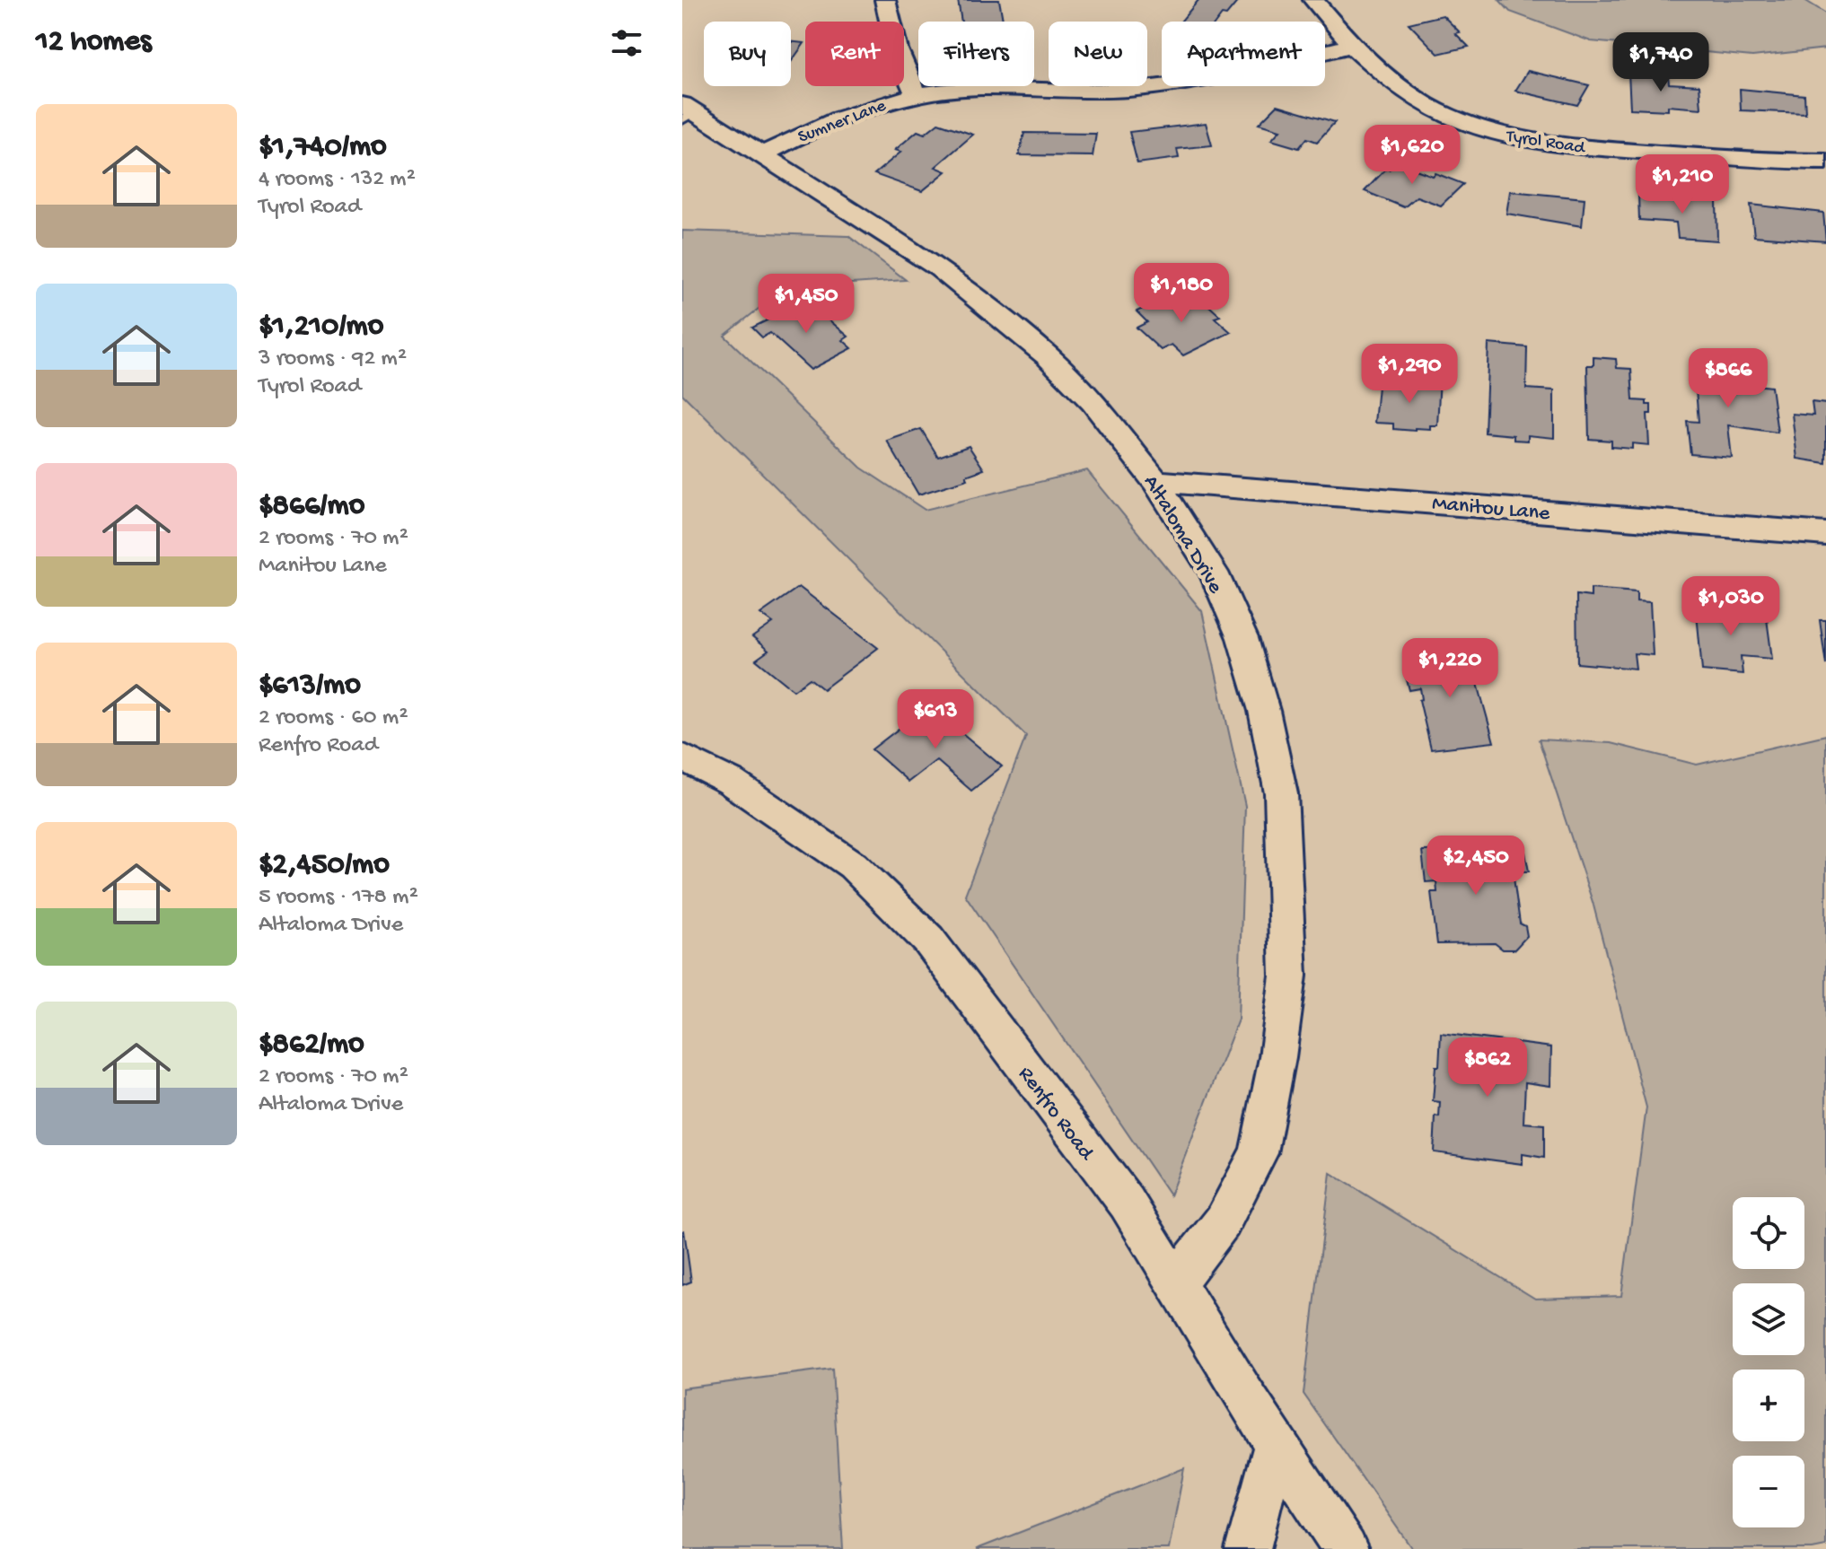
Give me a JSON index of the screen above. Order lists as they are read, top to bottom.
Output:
{
  "streets": {
    "street": [
      "Sumner Lane",
      "Tyrol Road",
      "Manitou Lane",
      "Altaloma Drive",
      "Renfro Road"
    ]
  },
  "crossings": [
    ["Sumner Lane", "Tyrol Road"],
    ["Sumner Lane", "Altaloma Drive"],
    ["Manitou Lane", "Altaloma Drive"],
    ["Altaloma Drive", "Renfro Road"]
  ],
  "page": {
    "heading": "12 homes",
    "chip": [
      "Buy",
      "Rent",
      "Filters",
      "New",
      "Apartment"
    ],
    "price": [
      "$1,740",
      "$1,620",
      "$1,210",
      "$1,180",
      "$1,450",
      "$1,290",
      "$866",
      "$1,030",
      "$1,220",
      "$613",
      "$2,450",
      "$862"
    ],
    "list": [
      {
        "name": "$1,740/mo",
        "note": "4 rooms · 132 m² · Tyrol Road"
      },
      {
        "name": "$1,210/mo",
        "note": "3 rooms · 92 m² · Tyrol Road"
      },
      {
        "name": "$866/mo",
        "note": "2 rooms · 70 m² · Manitou Lane"
      },
      {
        "name": "$613/mo",
        "note": "2 rooms · 60 m² · Renfro Road"
      },
      {
        "name": "$2,450/mo",
        "note": "5 rooms · 178 m² · Altaloma Drive"
      },
      {
        "name": "$862/mo",
        "note": "2 rooms · 70 m² · Altaloma Drive"
      }
    ],
    "map_buttons": ["+", "−"]
  }
}
